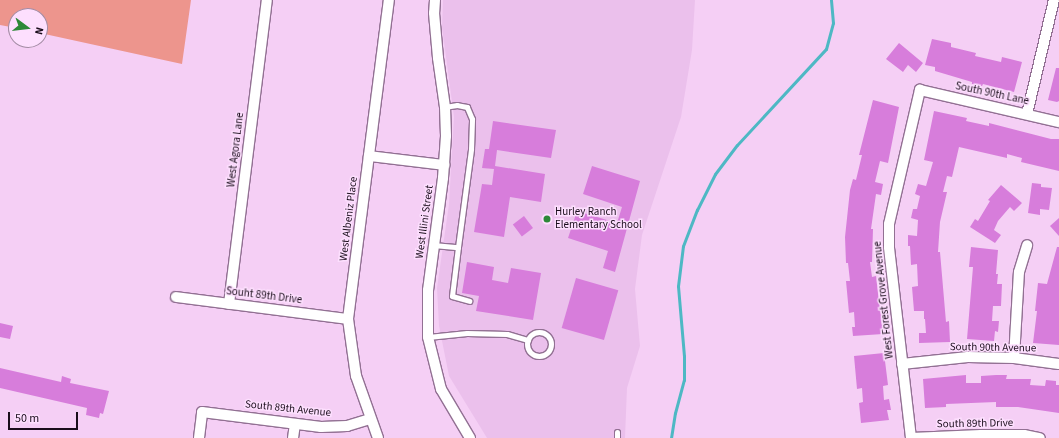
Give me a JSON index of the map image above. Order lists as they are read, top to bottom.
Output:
{
  "streets": {
    "street": [
      "South 90th Lane",
      "West Agora Lane",
      "West Albeniz Place",
      "West Illini Street",
      "Souht 89th Drive",
      "West Forest Grove Avenue",
      "South 90th Avenue",
      "South 89th Avenue",
      "South 89th Drive"
    ]
  },
  "crossings": [
    ["South 90th Lane", "West Forest Grove Avenue"],
    ["West Agora Lane", "Souht 89th Drive"],
    ["West Albeniz Place", "Souht 89th Drive"],
    ["West Albeniz Place", "South 89th Avenue"],
    ["West Forest Grove Avenue", "South 90th Avenue"],
    ["West Forest Grove Avenue", "South 89th Drive"]
  ],
  "places": ["Hurley Ranch Elementary School"],
  "scale_bar": "50 m",
  "north": "right"
}
